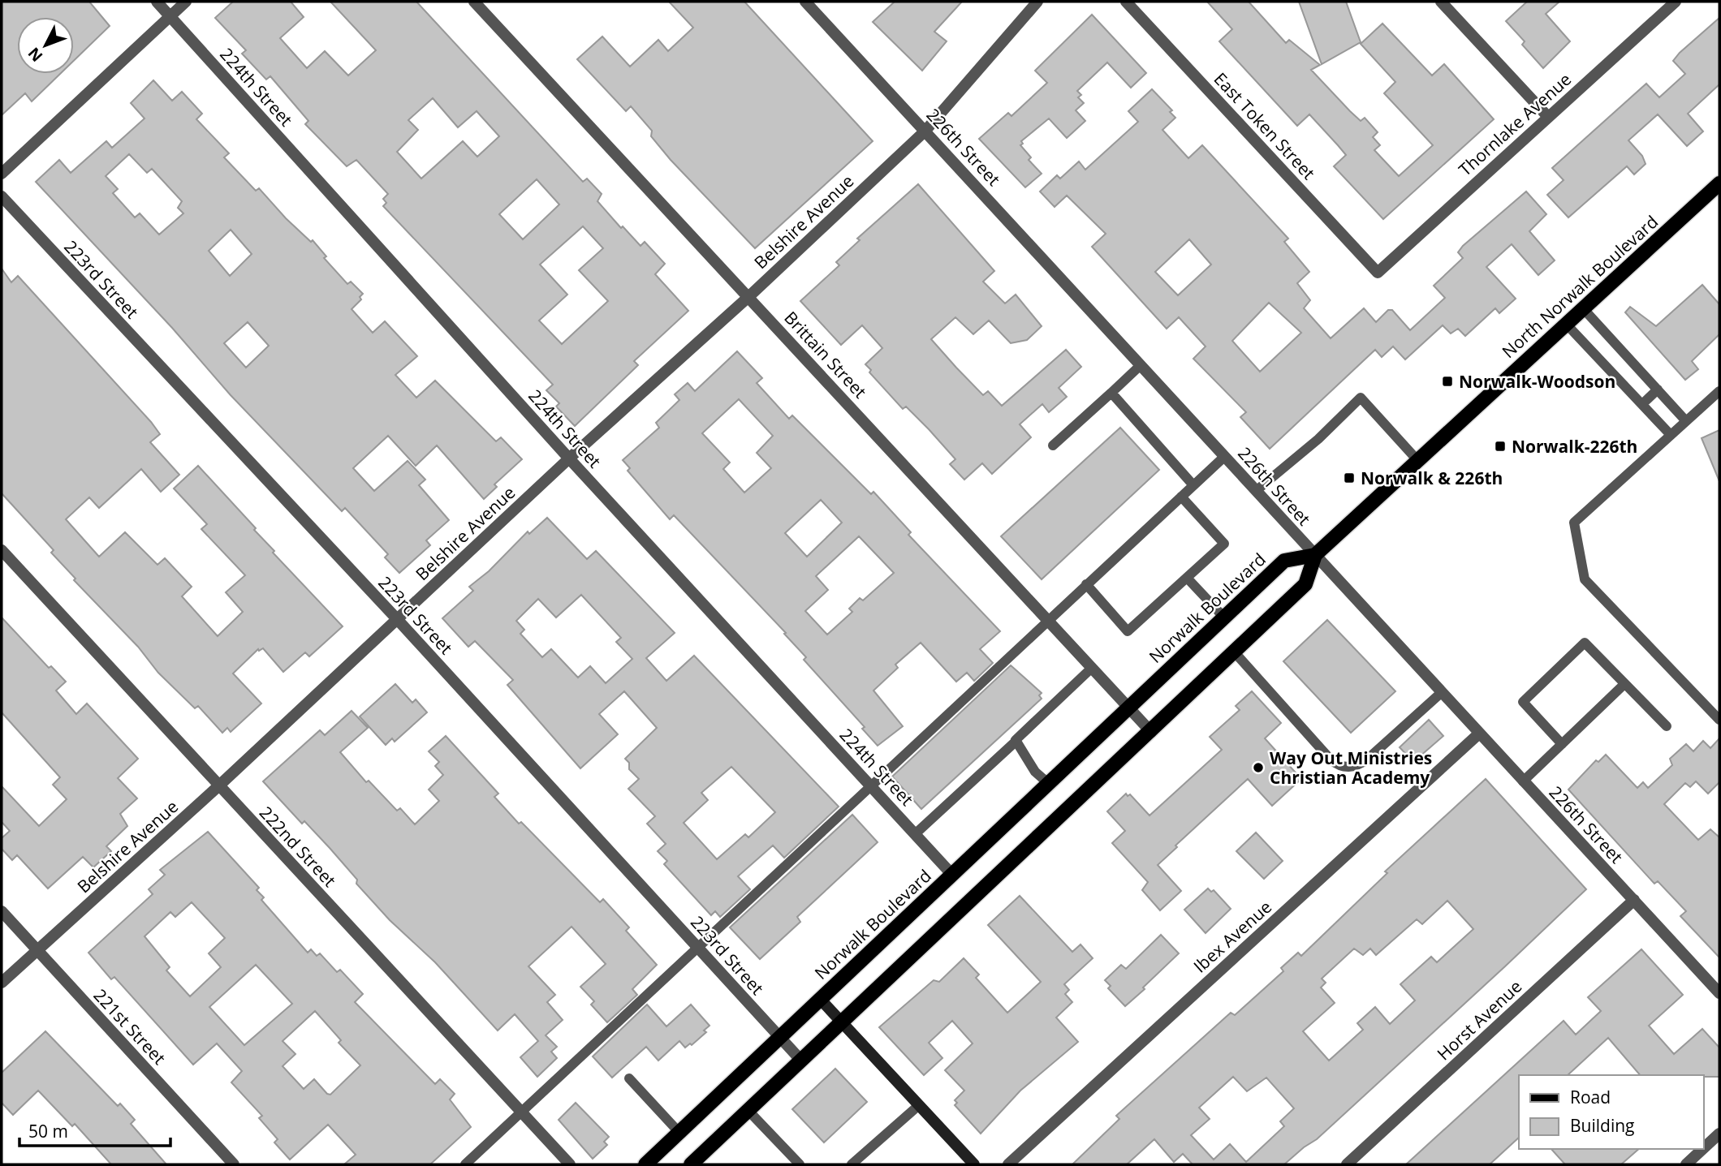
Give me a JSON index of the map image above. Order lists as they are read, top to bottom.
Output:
{
  "streets": {
    "main road": ["North Norwalk Boulevard", "Norwalk Boulevard"],
    "street": [
      "224th Street",
      "Thornlake Avenue",
      "East Token Street",
      "226th Street",
      "Belshire Avenue",
      "223rd Street",
      "Brittain Street",
      "222nd Street",
      "Ibex Avenue",
      "Horst Avenue",
      "221st Street"
    ]
  },
  "crossings": [
    ["224th Street", "Belshire Avenue"],
    ["224th Street", "Norwalk Boulevard"],
    ["Thornlake Avenue", "East Token Street"],
    ["226th Street", "Belshire Avenue"],
    ["226th Street", "North Norwalk Boulevard"],
    ["226th Street", "Norwalk Boulevard"],
    ["226th Street", "Ibex Avenue"],
    ["226th Street", "Horst Avenue"],
    ["Belshire Avenue", "223rd Street"],
    ["Belshire Avenue", "Brittain Street"],
    ["Belshire Avenue", "222nd Street"],
    ["Belshire Avenue", "221st Street"],
    ["223rd Street", "Norwalk Boulevard"],
    ["North Norwalk Boulevard", "Norwalk Boulevard"],
    ["Brittain Street", "Norwalk Boulevard"]
  ],
  "places": {
    "transit": ["Norwalk-Woodson", "Norwalk-226th", "Norwalk & 226th"],
    "other": ["Way Out Ministries Christian Academy"]
  },
  "legend": ["Road", "Building"],
  "scale_bar": "50 m",
  "north": "bottom left"
}
